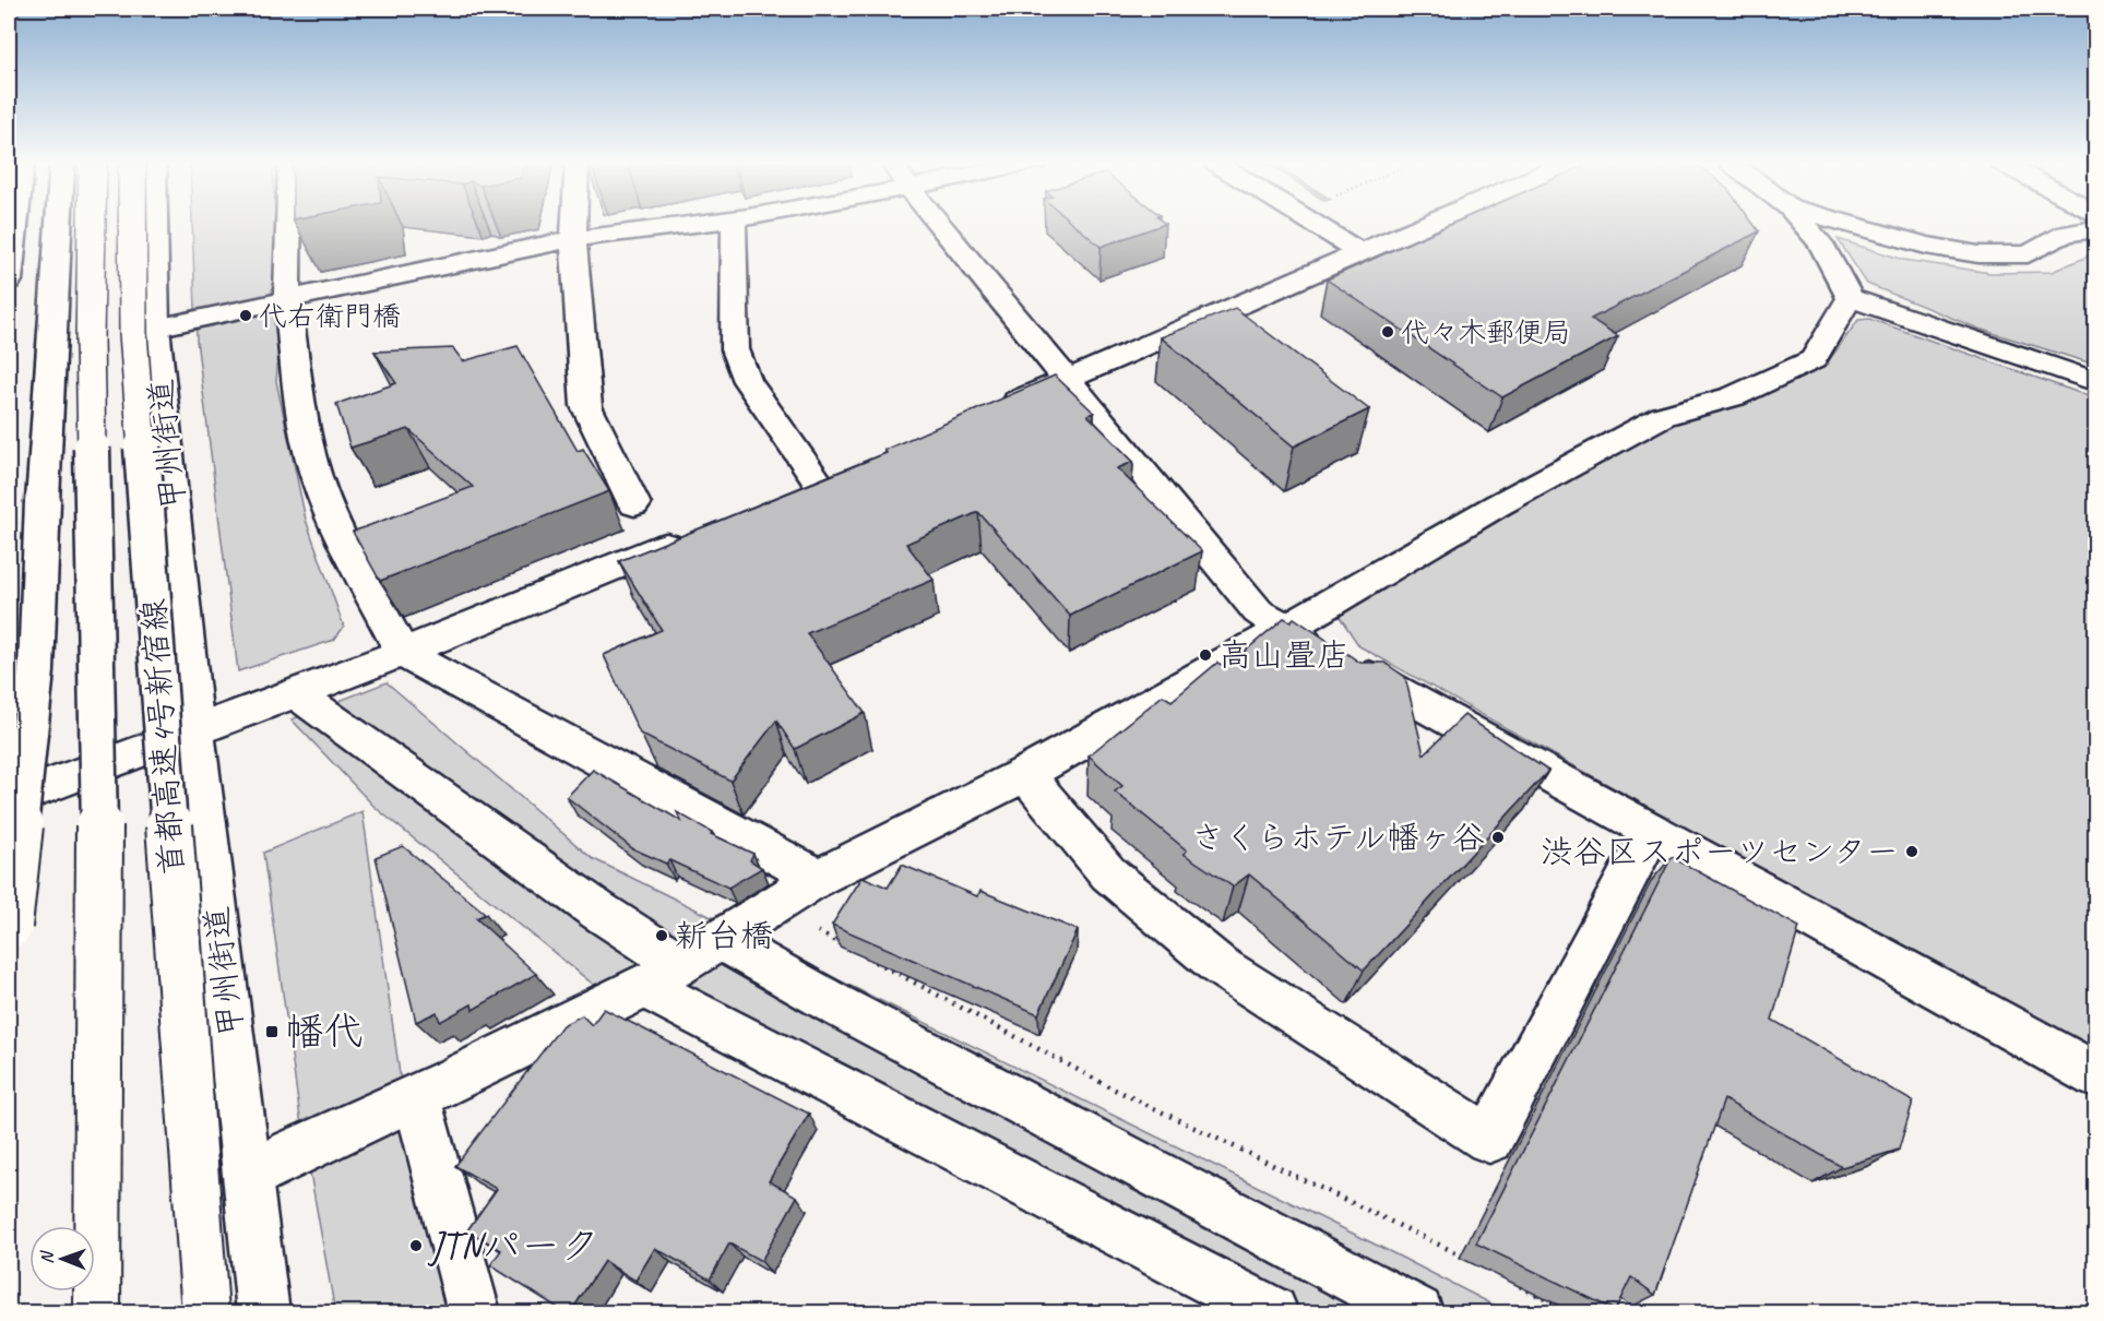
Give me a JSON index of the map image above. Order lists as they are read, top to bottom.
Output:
{
  "streets": {
    "main road": ["甲州街道", "首都高速4号新宿線"]
  },
  "places": {
    "other": [
      "代右衛門橋",
      "代々木郵便局",
      "高山畳店",
      "さくらホテル幡ヶ谷",
      "渋谷区スポーツセンター",
      "新台橋",
      "JTNパーク"
    ],
    "transit": ["幡代"]
  },
  "north": "left"
}
